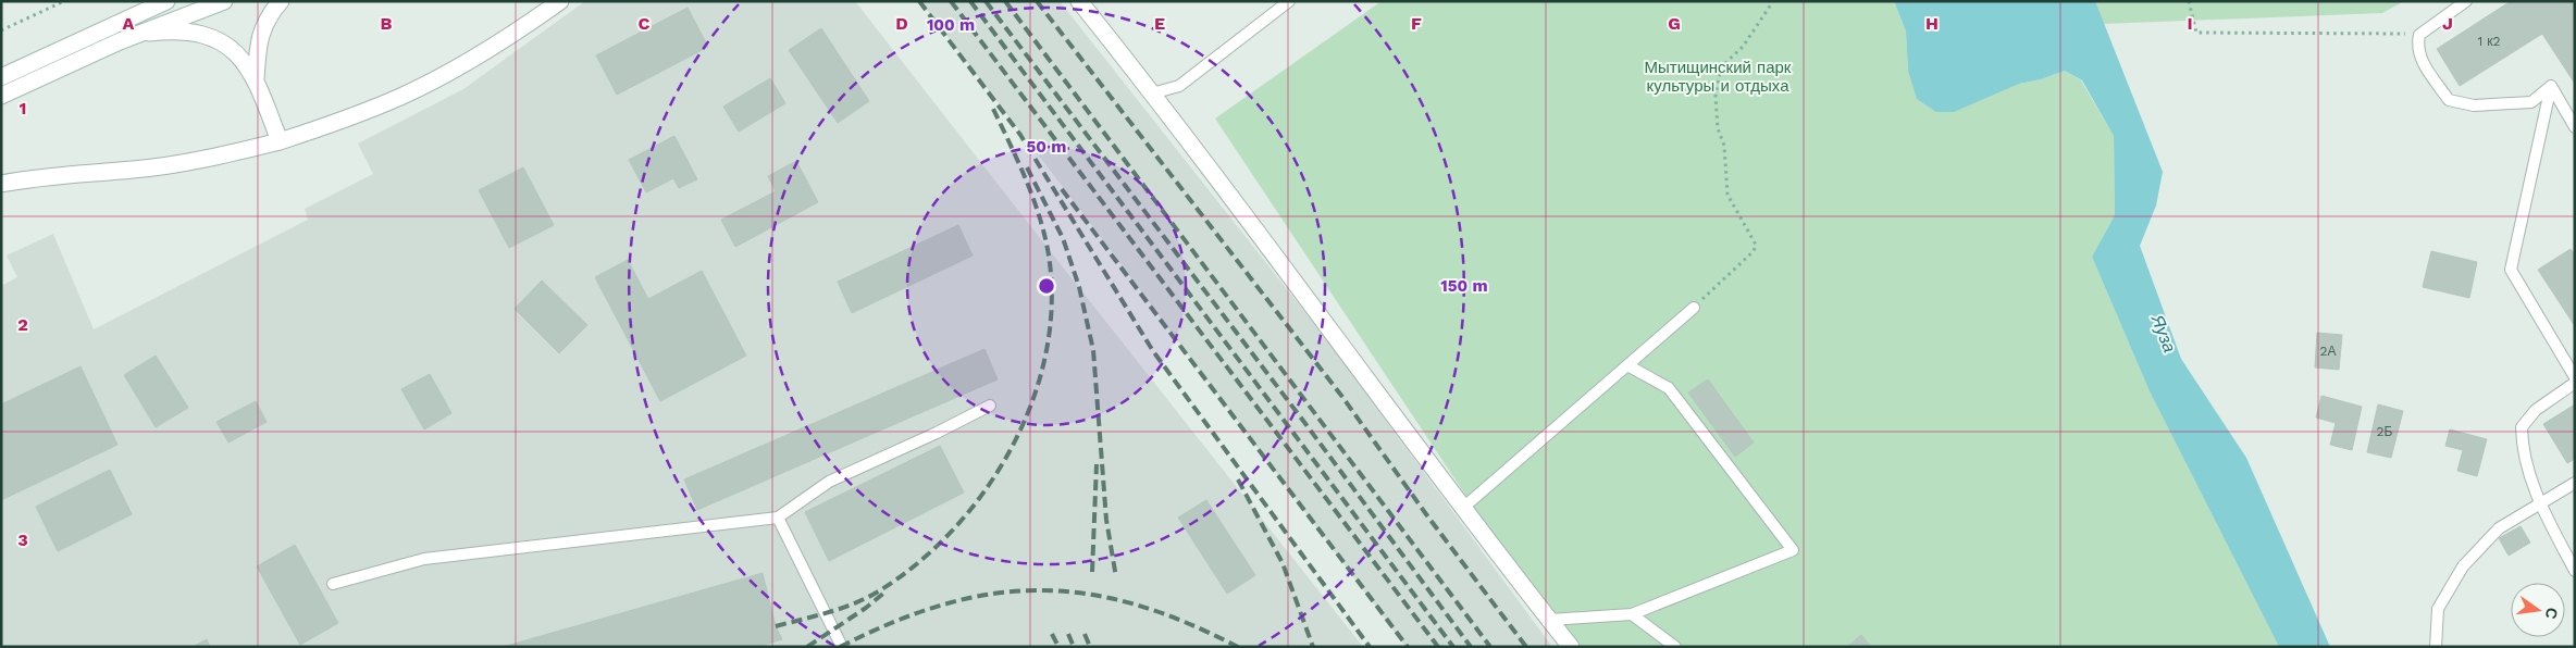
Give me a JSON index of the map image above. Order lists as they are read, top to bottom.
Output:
{
  "water": ["Яуза"],
  "parks": ["Мытищинский парк культуры и отдыха"],
  "house_numbers": ["1 к2", "2А", "2Б"],
  "north": "right",
  "grid": {
    "columns": [
      "A",
      "B",
      "C",
      "D",
      "E",
      "F",
      "G",
      "H",
      "I",
      "J"
    ],
    "rows": ["1", "2", "3"]
  },
  "rings": ["100 m", "50 m", "150 m"]
}
